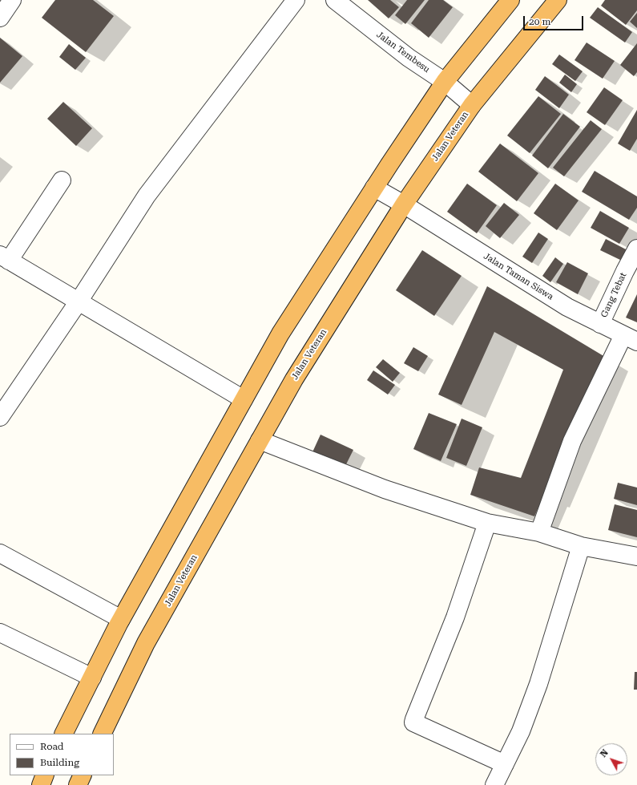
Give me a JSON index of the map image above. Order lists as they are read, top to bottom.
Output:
{
  "streets": {
    "highway": ["Jalan Veteran"],
    "street": ["Jalan Tembesu", "Jalan Taman Siswa", "Gang Tebat"]
  },
  "crossings": [
    ["Jalan Tembesu", "Jalan Veteran"],
    ["Jalan Veteran", "Jalan Taman Siswa"],
    ["Jalan Taman Siswa", "Gang Tebat"]
  ],
  "legend": ["Road", "Building"],
  "scale_bar": "20 m",
  "north": "top left"
}
